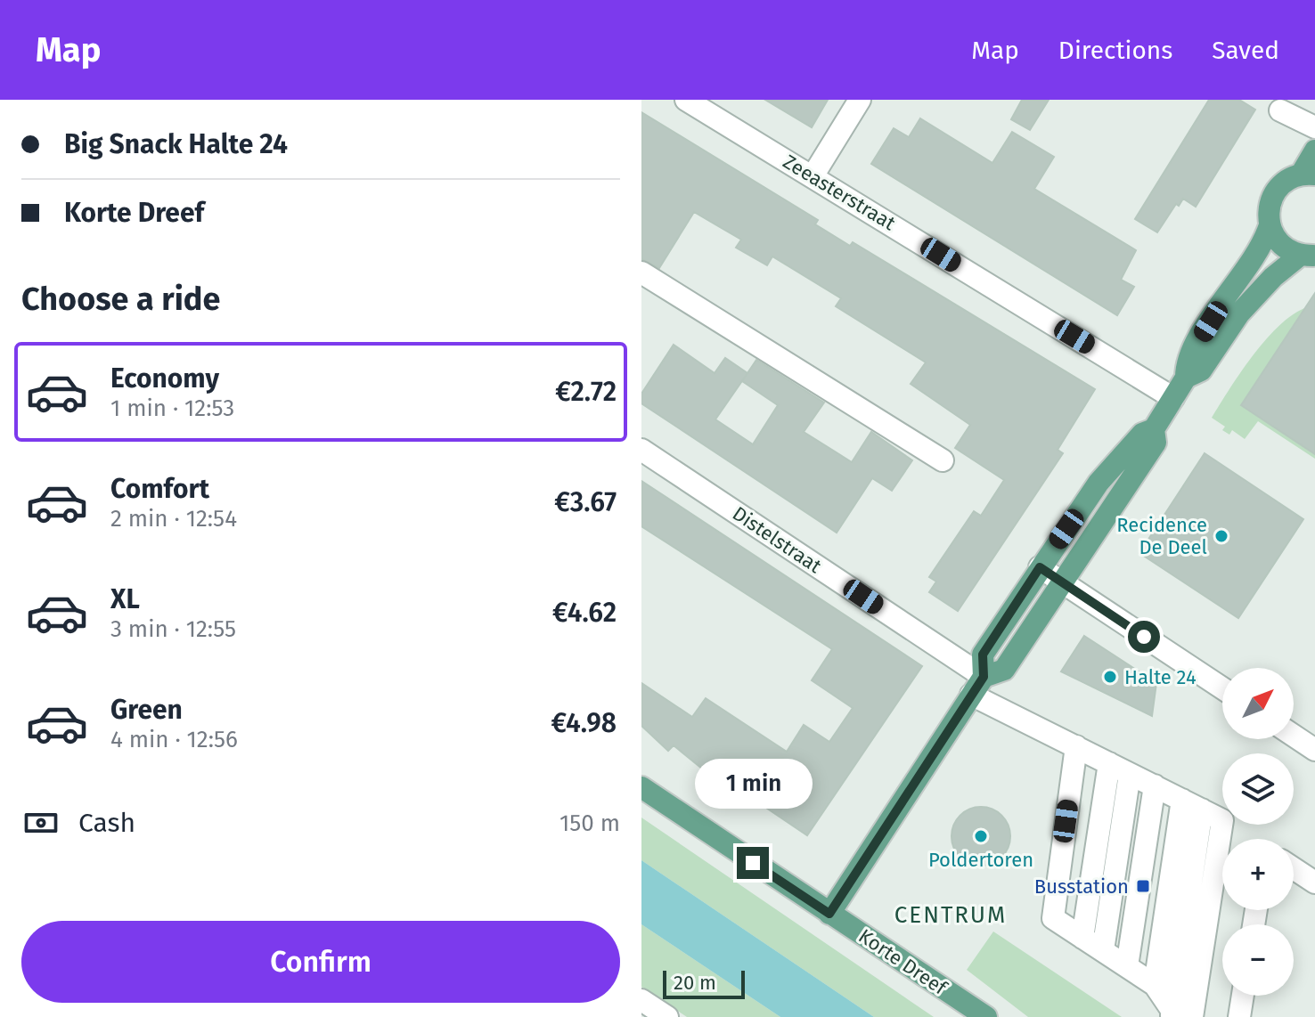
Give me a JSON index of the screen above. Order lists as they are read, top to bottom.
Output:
{
  "streets": {
    "main road": ["Korte Dreef"],
    "street": ["Zeeasterstraat", "Distelstraat"]
  },
  "districts": ["CENTRUM"],
  "places": {
    "other": ["Recidence De Deel", "Halte 24", "Poldertoren"],
    "transit": ["Busstation"]
  },
  "scale_bar": "20 m",
  "north": "top right",
  "page": {
    "header": "Map",
    "nav": ["Map", "Directions", "Saved"],
    "banner": ["Big Snack Halte 24", "Korte Dreef"],
    "heading": "Choose a ride",
    "list": [
      {
        "name": "Economy",
        "note": "1 min · 12:53",
        "value": "€2.72"
      },
      {
        "name": "Comfort",
        "note": "2 min · 12:54",
        "value": "€3.67"
      },
      {
        "name": "XL",
        "note": "3 min · 12:55",
        "value": "€4.62"
      },
      {
        "name": "Green",
        "note": "4 min · 12:56",
        "value": "€4.98"
      }
    ],
    "map_buttons": ["+", "−"],
    "bubble": "1 min",
    "pay": ["Cash", "150 m"],
    "buttons": "Confirm",
    "scale": "20 m"
  }
}
